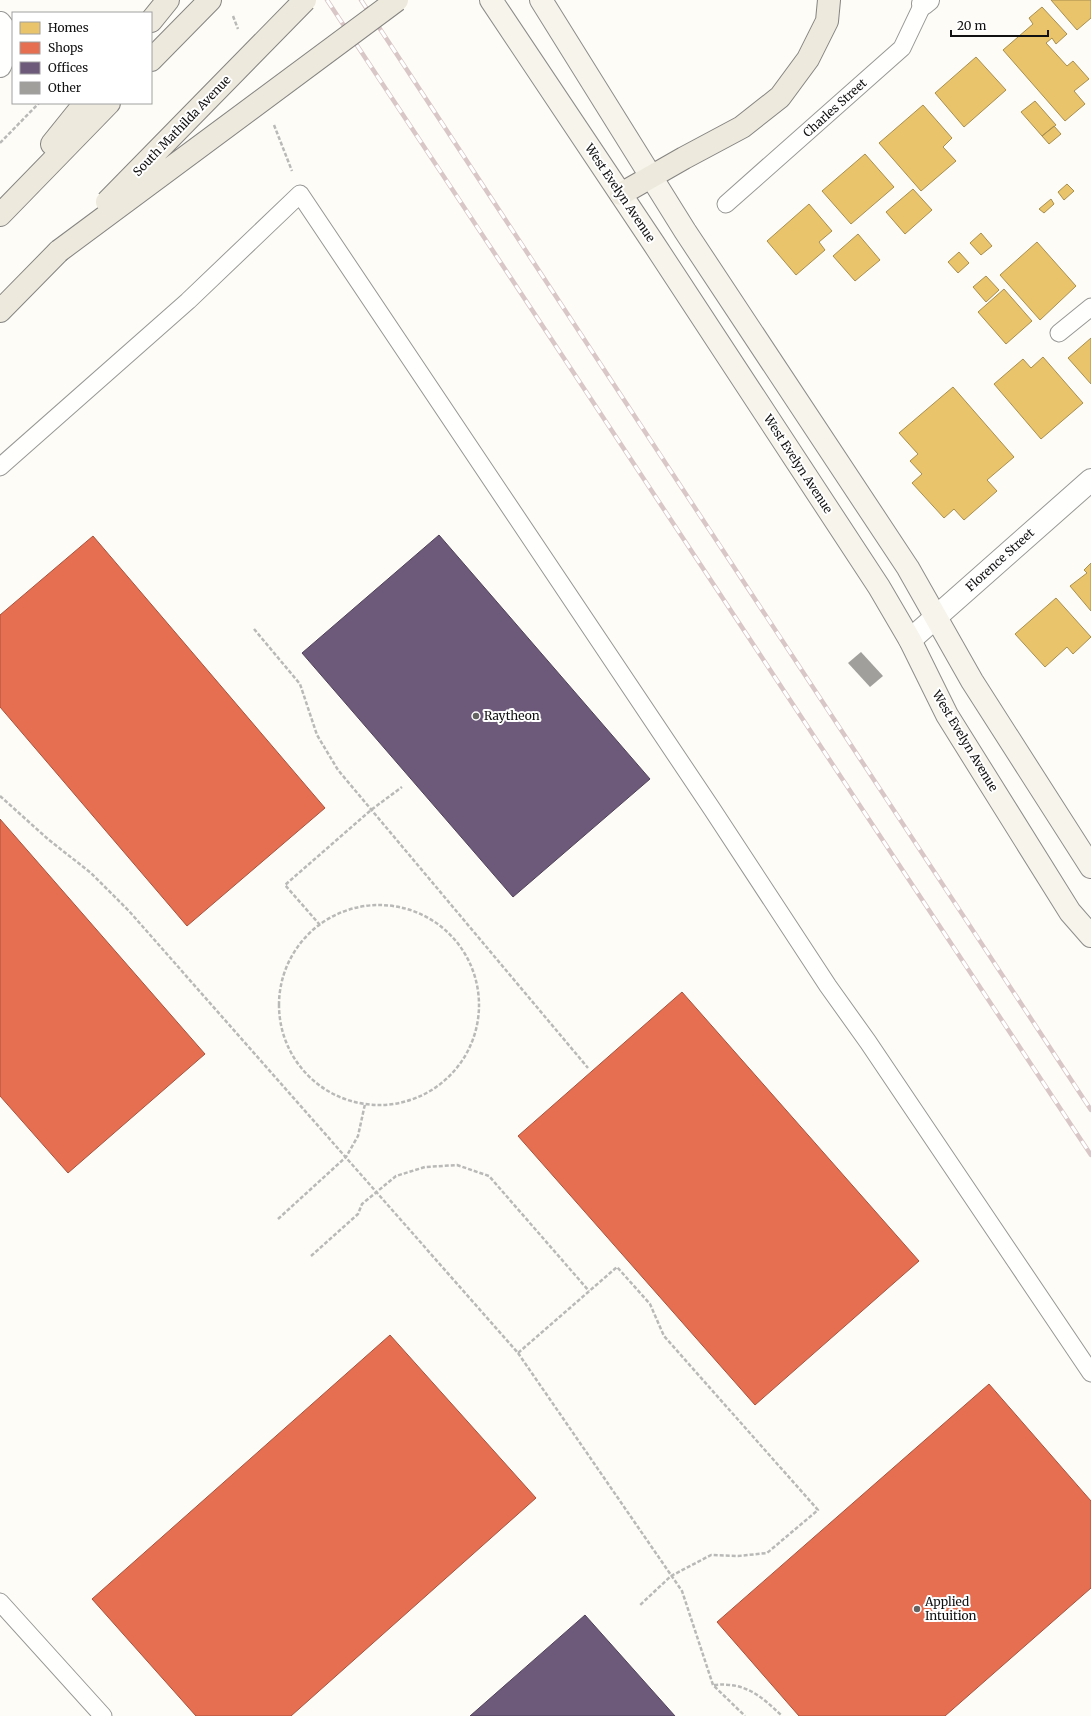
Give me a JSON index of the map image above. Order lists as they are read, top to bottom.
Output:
{
  "streets": {
    "main road": ["South Mathilda Avenue", "West Evelyn Avenue"],
    "street": ["Florence Street"],
    "lane": ["Charles Street"]
  },
  "crossings": [
    ["West Evelyn Avenue", "Florence Street"]
  ],
  "places": ["Raytheon", "Applied Intuition"],
  "legend": [
    "Homes",
    "Shops",
    "Offices",
    "Other"
  ],
  "scale_bar": "20 m"
}
